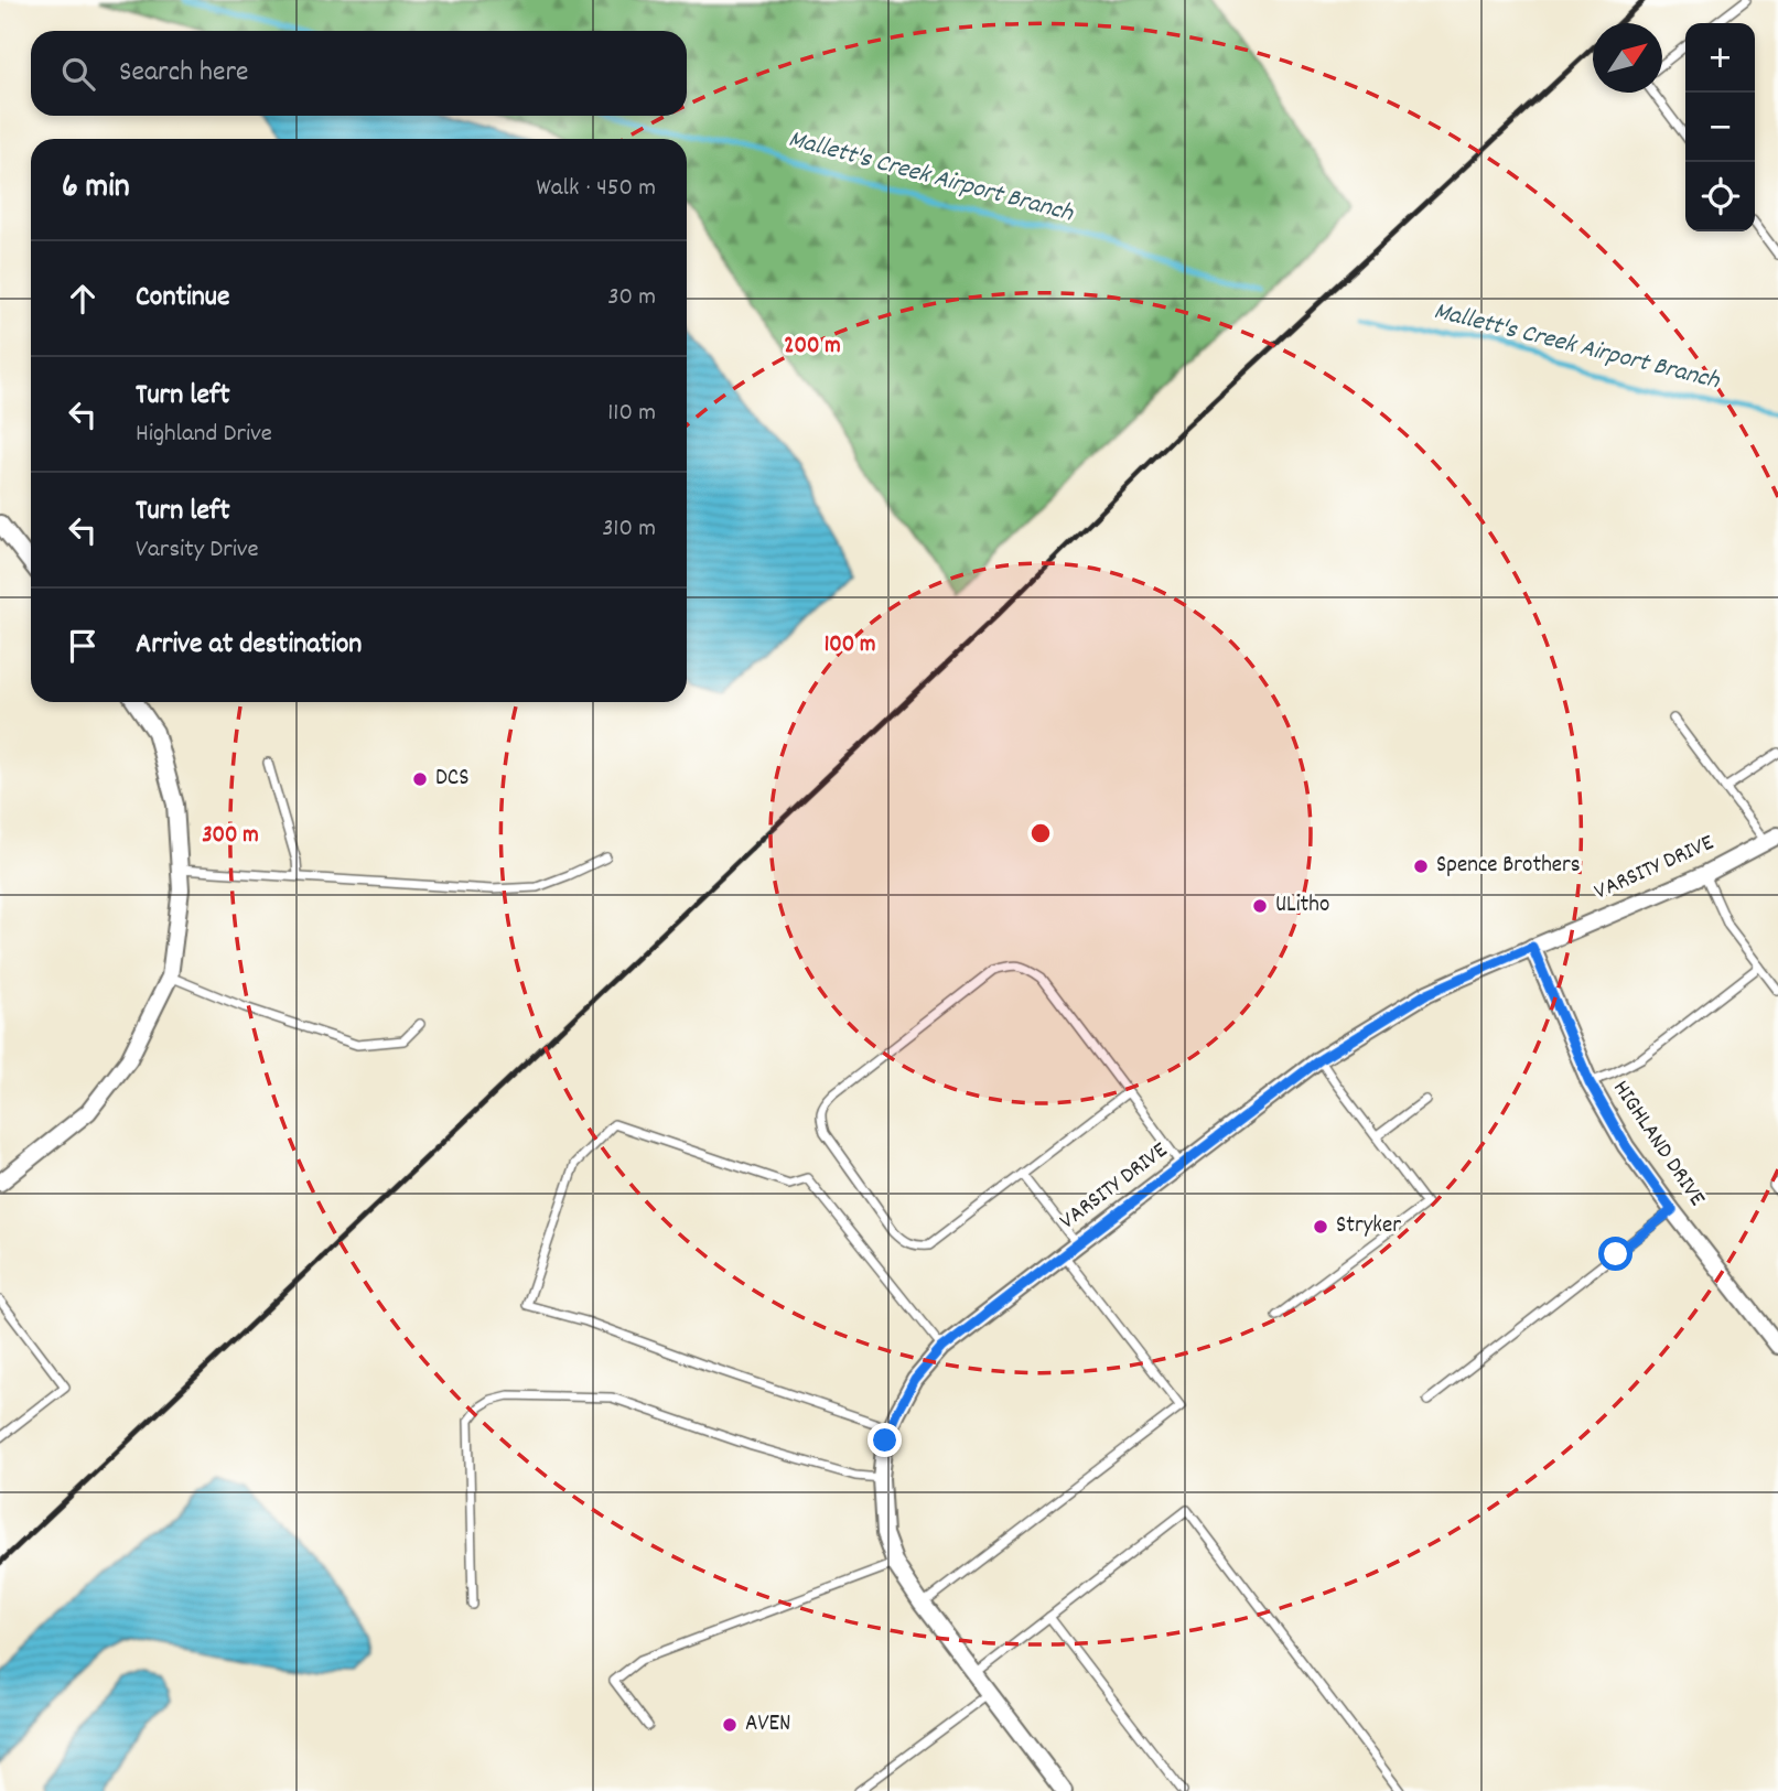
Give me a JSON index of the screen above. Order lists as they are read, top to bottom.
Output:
{
  "streets": {
    "street": ["VARSITY DRIVE", "HIGHLAND DRIVE"]
  },
  "crossings": [
    ["VARSITY DRIVE", "HIGHLAND DRIVE"]
  ],
  "water": ["Mallett's Creek Airport Branch"],
  "places": [
    "DCS",
    "Spence Brothers",
    "ULitho",
    "Stryker",
    "AVEN"
  ],
  "north": "top right",
  "page": {
    "map_buttons": ["+", "−"],
    "search": "Search here",
    "heading": ["6 min", "Walk · 450 m"],
    "list": [
      ["Continue", "30 m"],
      ["Turn left", "Highland Drive", "110 m"],
      ["Turn left", "Varsity Drive", "310 m"],
      "Arrive at destination"
    ]
  },
  "rings": ["200 m", "100 m", "300 m"]
}
